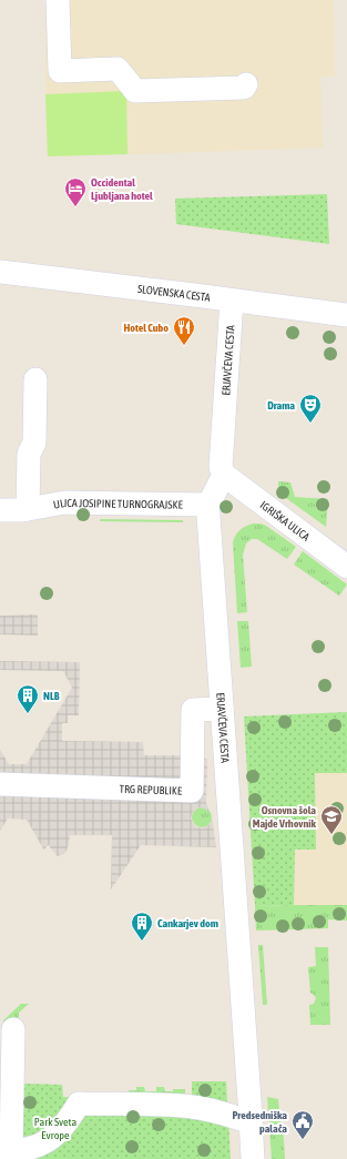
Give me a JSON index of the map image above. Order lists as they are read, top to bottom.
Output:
{
  "streets": {
    "street": [
      "SLOVENSKA CESTA",
      "ERJAVČEVA CESTA",
      "ULICA JOSIPINE TURNOGRAJSKE",
      "IGRIŠKA ULICA",
      "TRG REPUBLIKE"
    ]
  },
  "crossings": [
    ["SLOVENSKA CESTA", "ERJAVČEVA CESTA"],
    ["ERJAVČEVA CESTA", "ULICA JOSIPINE TURNOGRAJSKE"],
    ["ERJAVČEVA CESTA", "IGRIŠKA ULICA"],
    ["ERJAVČEVA CESTA", "TRG REPUBLIKE"]
  ],
  "parks": ["Park Sveta Evrope"],
  "places": {
    "hotel": ["Occidental Ljubljana hotel"],
    "restaurant": ["Hotel Cubo"],
    "theatre": ["Drama"],
    "building": ["NLB", "Cankarjev dom"],
    "school or university": ["Osnovna šola Majde Vrhovnik"],
    "public building": ["Predsedniška palača"]
  }
}
